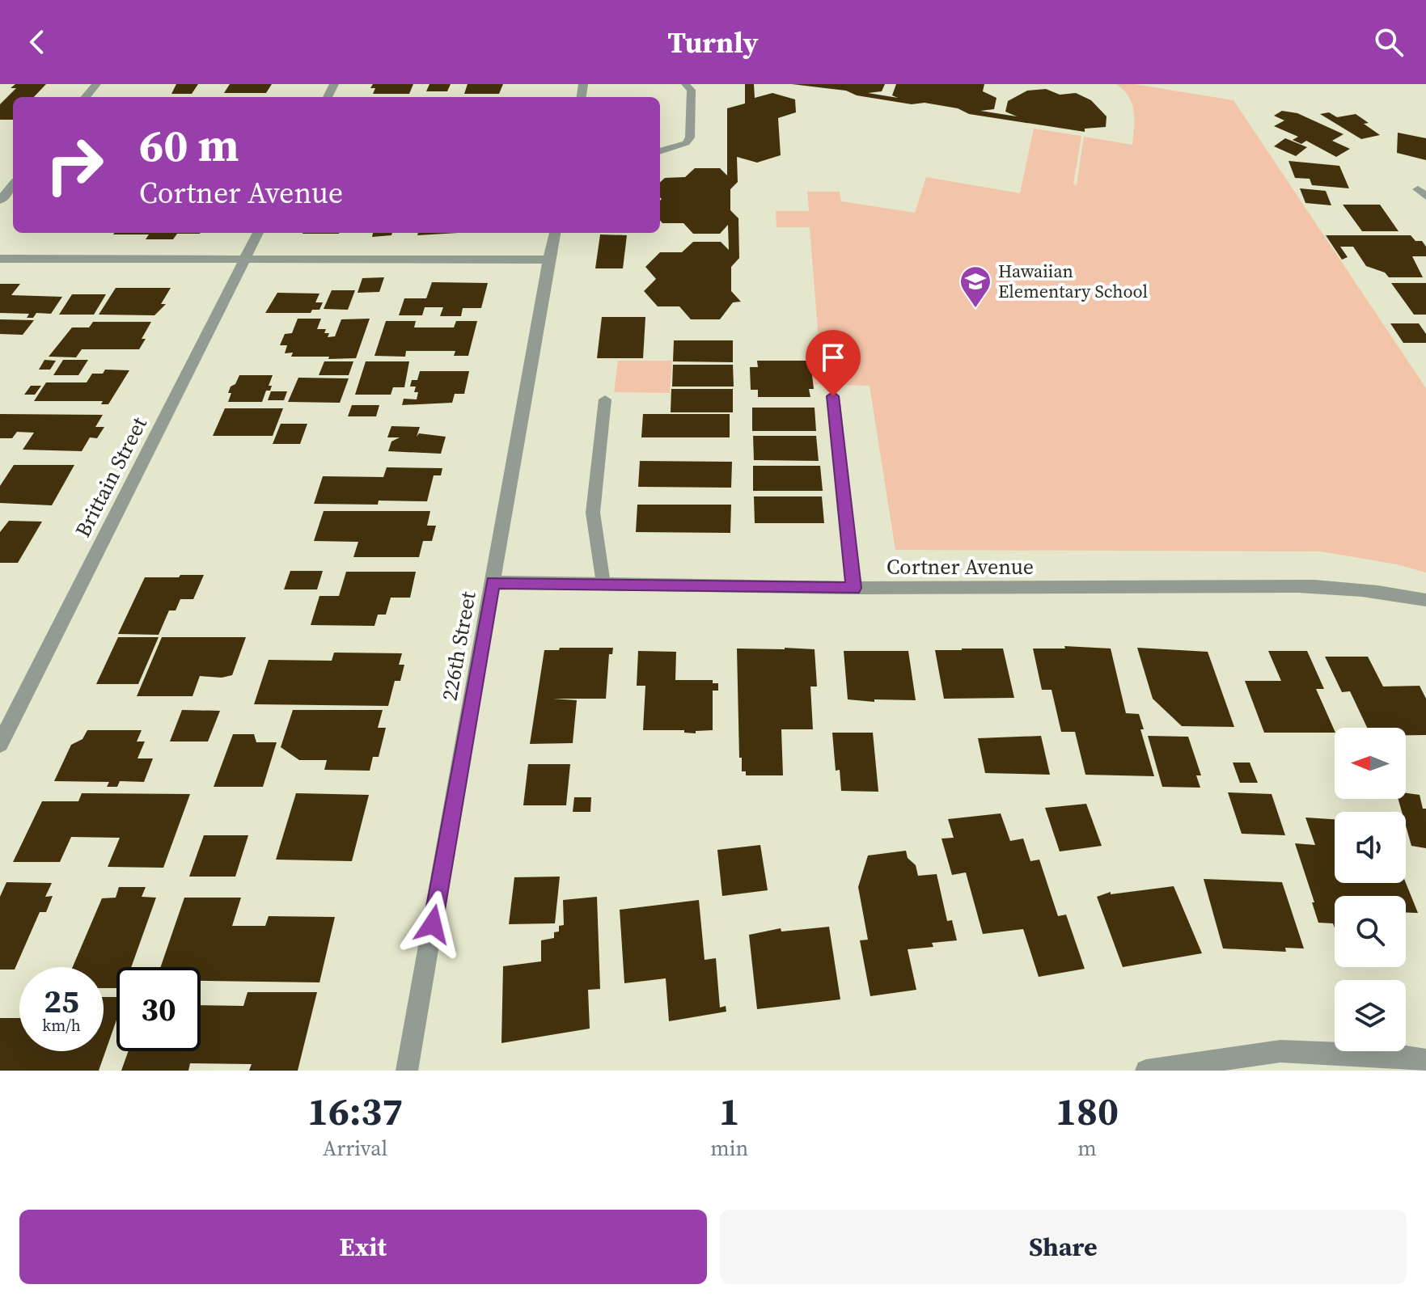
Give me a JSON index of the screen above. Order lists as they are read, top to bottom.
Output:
{
  "streets": {
    "street": ["Brittain Street", "Cortner Avenue", "226th Street"]
  },
  "crossings": [
    ["Cortner Avenue", "226th Street"]
  ],
  "places": {
    "school or university": ["Hawaiian Elementary School"]
  },
  "north": "left",
  "page": {
    "header": "Turnly",
    "turn": ["60 m", "Cortner Avenue"],
    "speed": "25 km/h",
    "limit": "30",
    "eta": [
      "16:37",
      "Arrival",
      "1",
      "min",
      "180",
      "m"
    ],
    "buttons": ["Exit", "Share"]
  }
}
